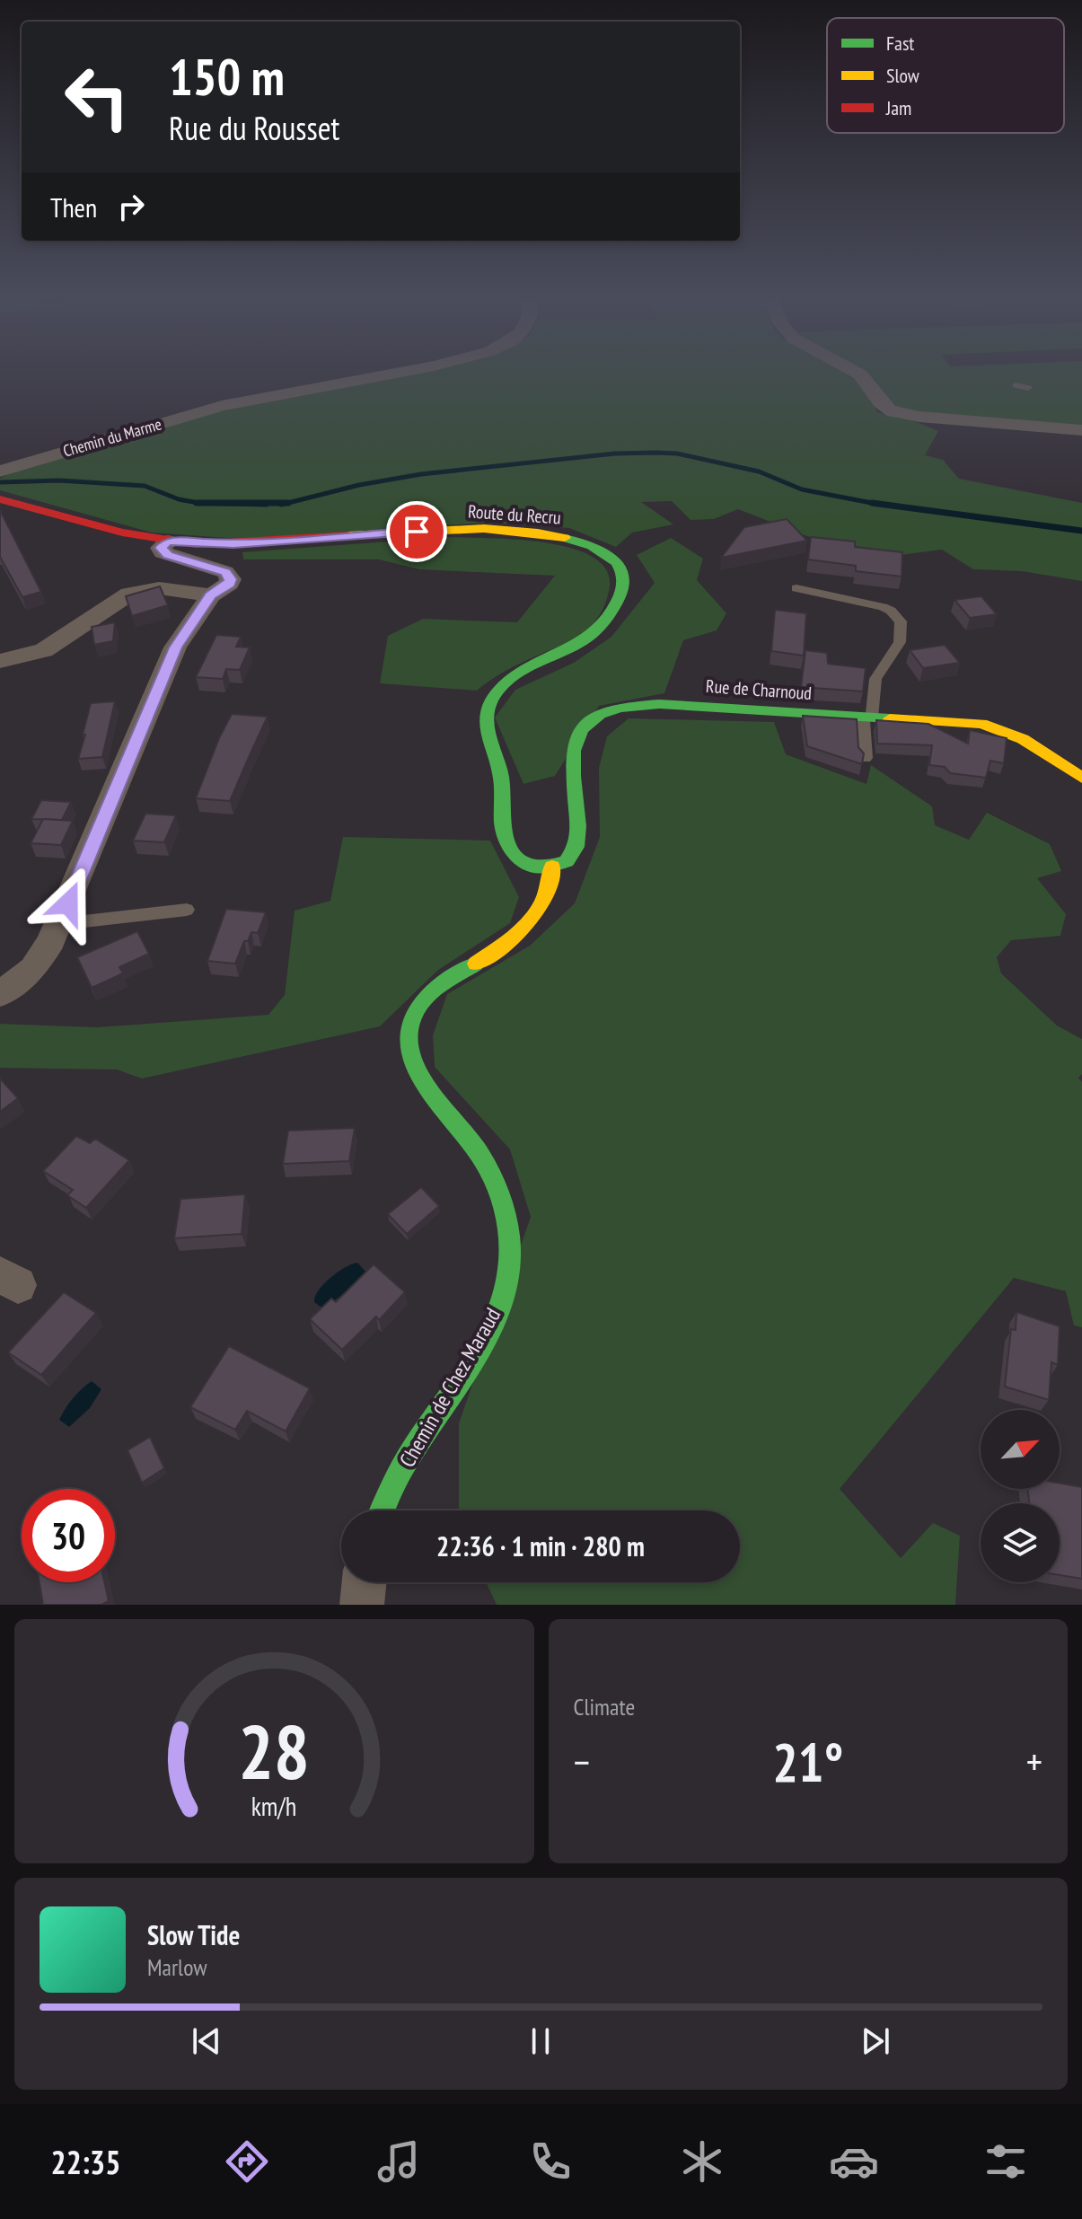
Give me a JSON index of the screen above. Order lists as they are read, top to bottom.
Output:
{
  "streets": {
    "street": [
      "Chemin du Marme",
      "Route du Recru",
      "Rue de Charnoud",
      "Chemin de Chez Maraud"
    ]
  },
  "crossings": [
    ["Route du Recru", "Rue de Charnoud"],
    ["Route du Recru", "Chemin de Chez Maraud"],
    ["Rue de Charnoud", "Chemin de Chez Maraud"]
  ],
  "legend": ["Fast", "Slow", "Jam"],
  "north": "top right",
  "page": {
    "turn": ["150 m", "Rue du Rousset"],
    "then": "Then",
    "limit": "30",
    "trip": "22:36 · 1 min · 280 m",
    "tile": "Climate",
    "heat": ["−", "21°", "+"],
    "song": ["Slow Tide", "Marlow"],
    "tabs": "22:35",
    "gauge": ["28", "km/h"]
  }
}
